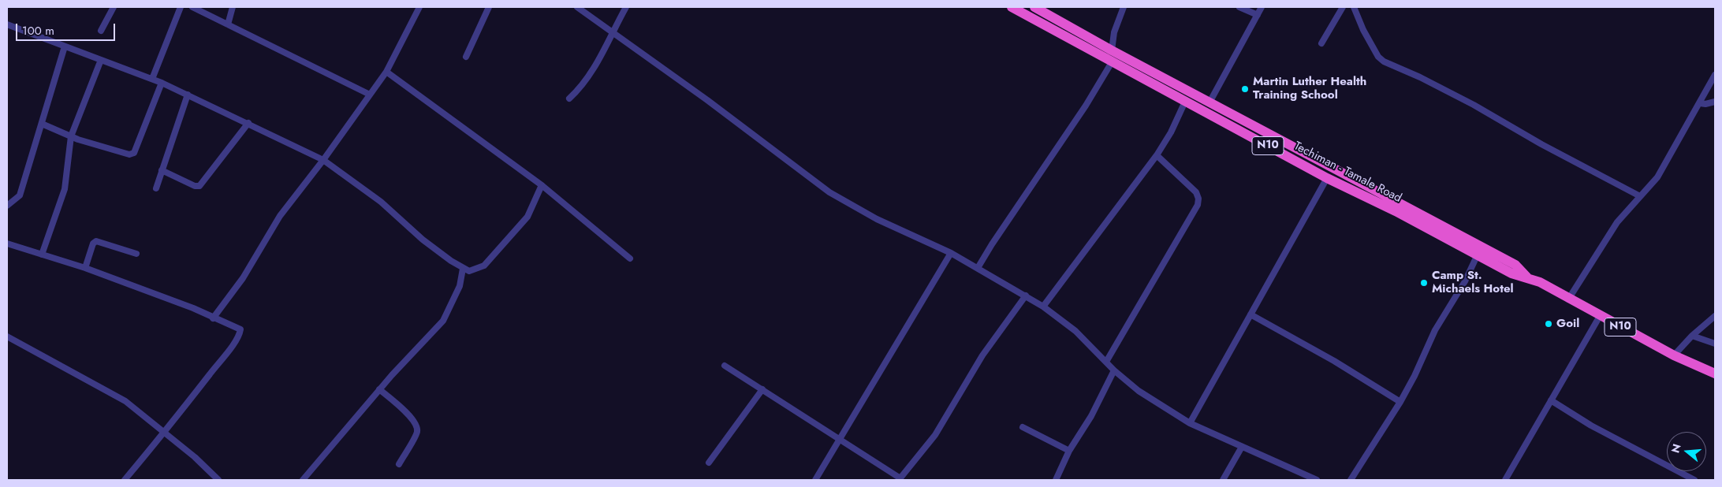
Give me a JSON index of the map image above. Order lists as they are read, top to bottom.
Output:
{
  "streets": {
    "highway": ["N10", "Techiman - Tamale Road"]
  },
  "places": ["Martin Luther Health Training School", "Camp St. Michaels Hotel", "Goil"],
  "scale_bar": "100 m",
  "north": "left"
}
